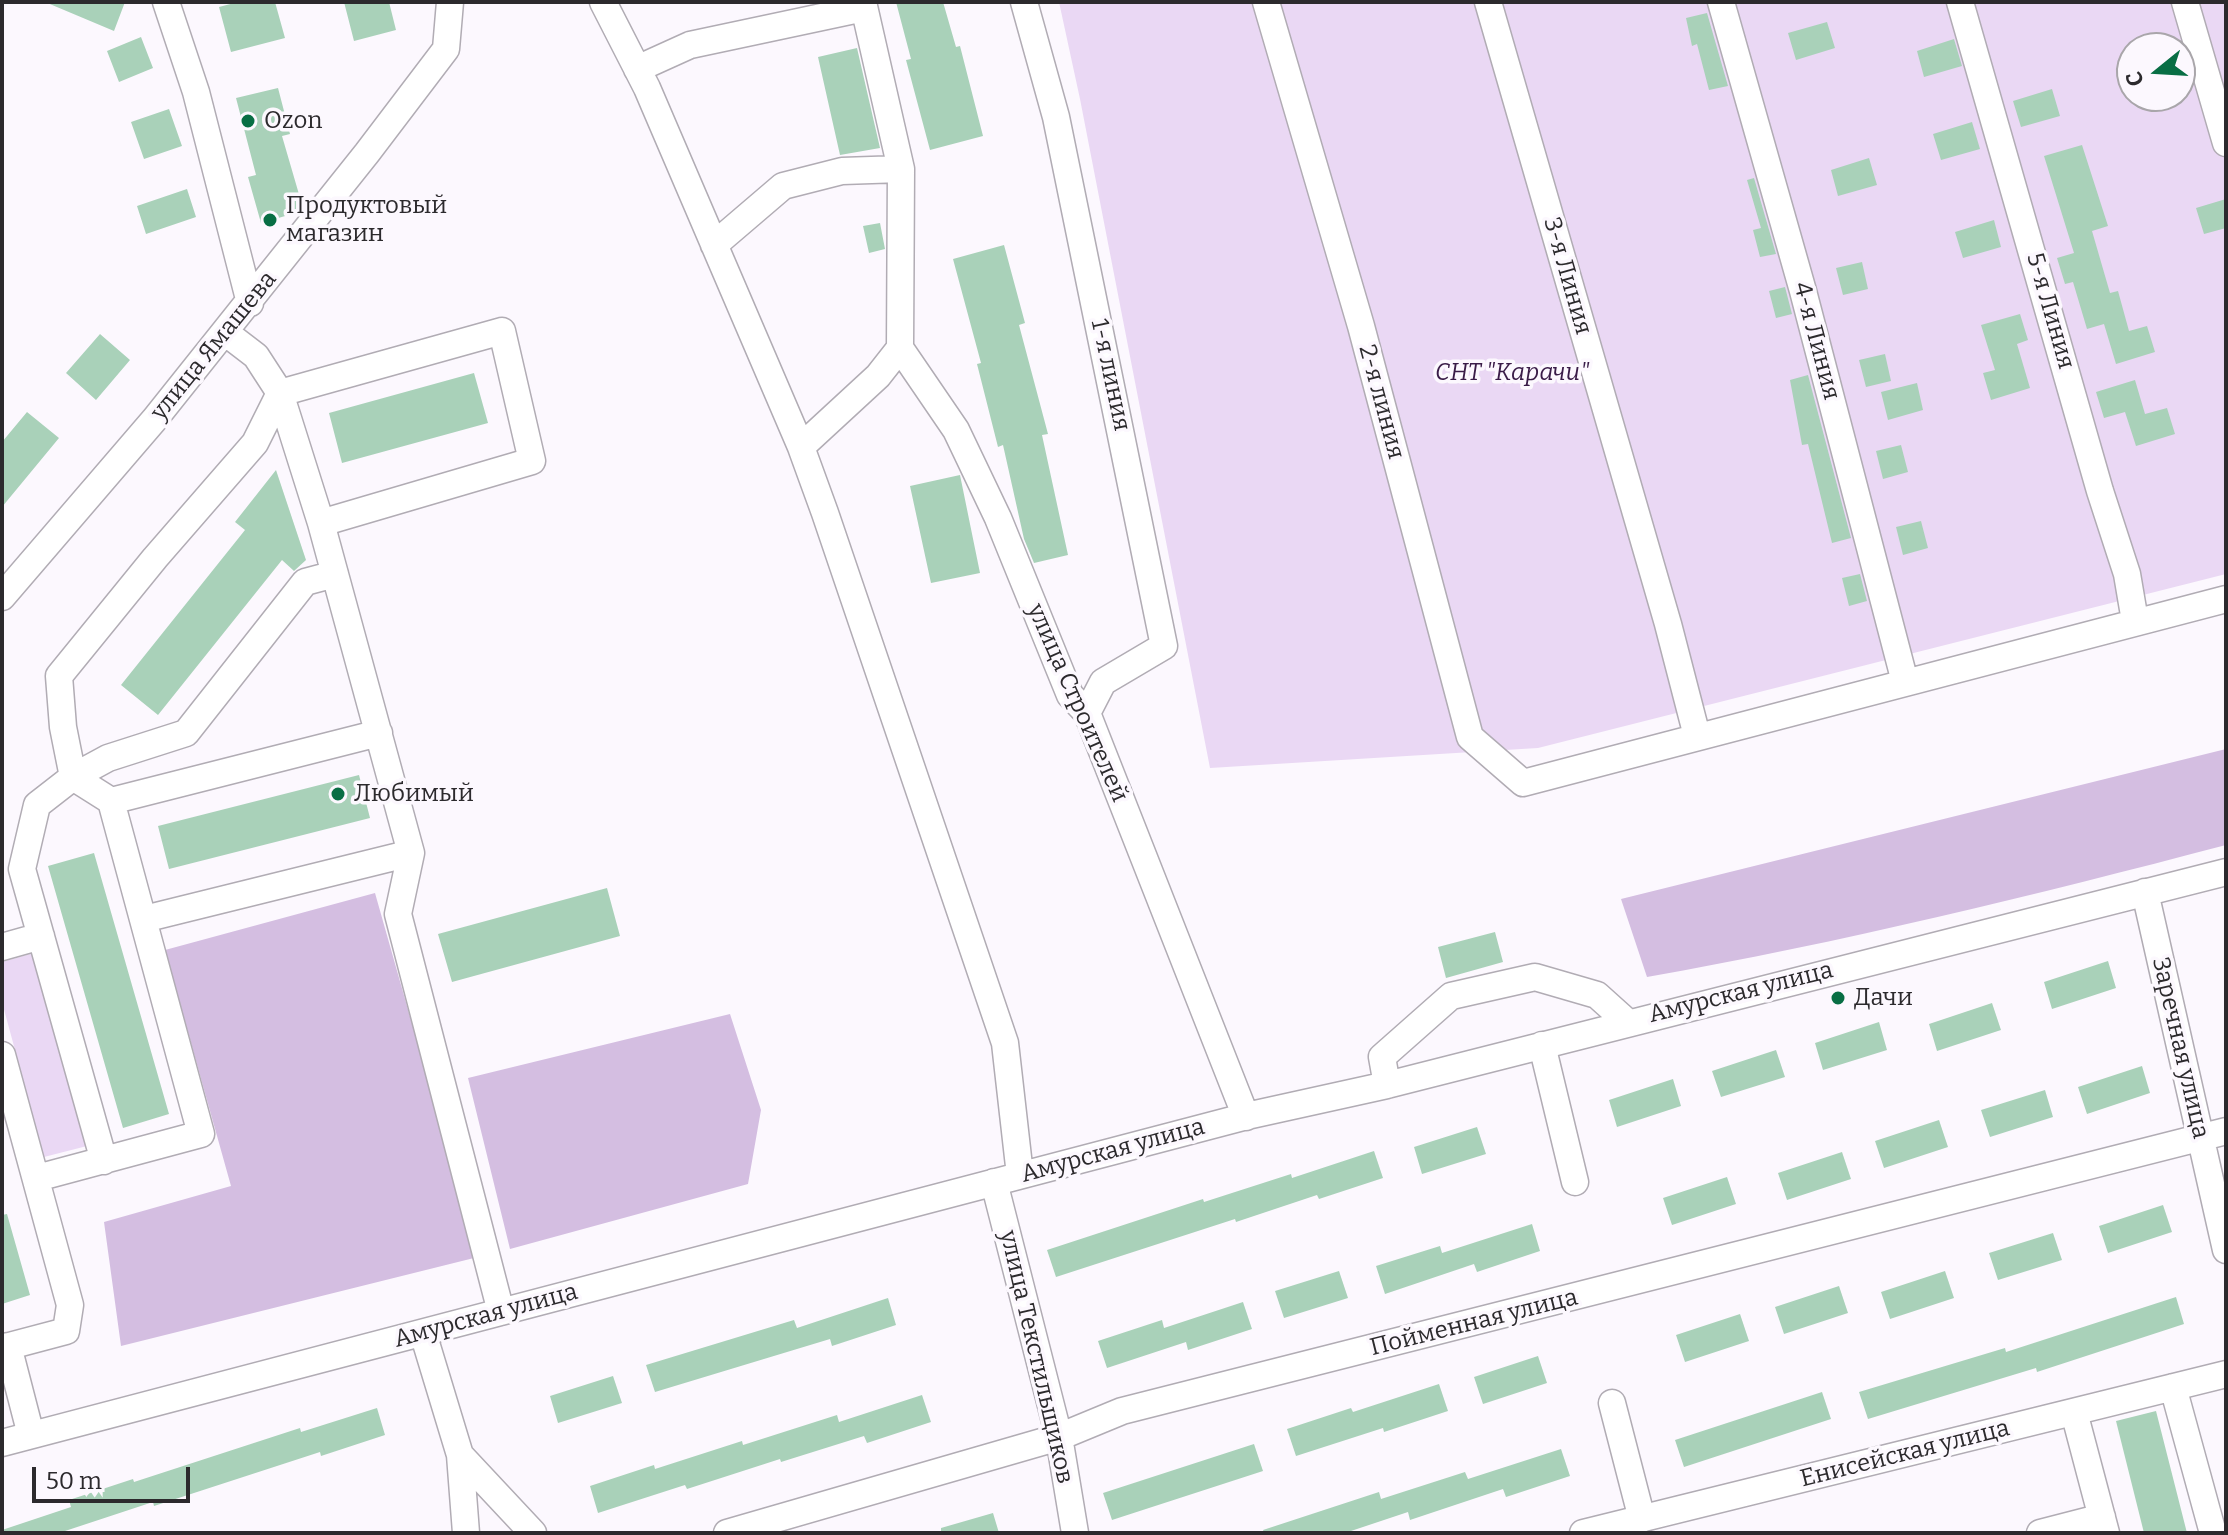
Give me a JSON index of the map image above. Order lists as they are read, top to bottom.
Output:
{
  "streets": {
    "street": [
      "3-я Линия",
      "5-я Линия",
      "4-я Линия",
      "улица Ямашева",
      "1-я линия",
      "2-я линия",
      "улица Строителей",
      "Амурская улица",
      "Заречная улица",
      "Пойменная улица",
      "улица Текстильщиков",
      "Енисейская улица"
    ]
  },
  "crossings": [
    ["3-я Линия", "2-я линия"],
    ["1-я линия", "улица Строителей"],
    ["улица Строителей", "Амурская улица"],
    ["Амурская улица", "Заречная улица"],
    ["Амурская улица", "улица Текстильщиков"],
    ["Заречная улица", "Пойменная улица"],
    ["Пойменная улица", "улица Текстильщиков"]
  ],
  "parks": ["СНТ \"Карачи\""],
  "places": [
    "Ozon",
    "Продуктовый магазин",
    "Любимый",
    "Дачи"
  ],
  "scale_bar": "50 m",
  "north": "left"
}
